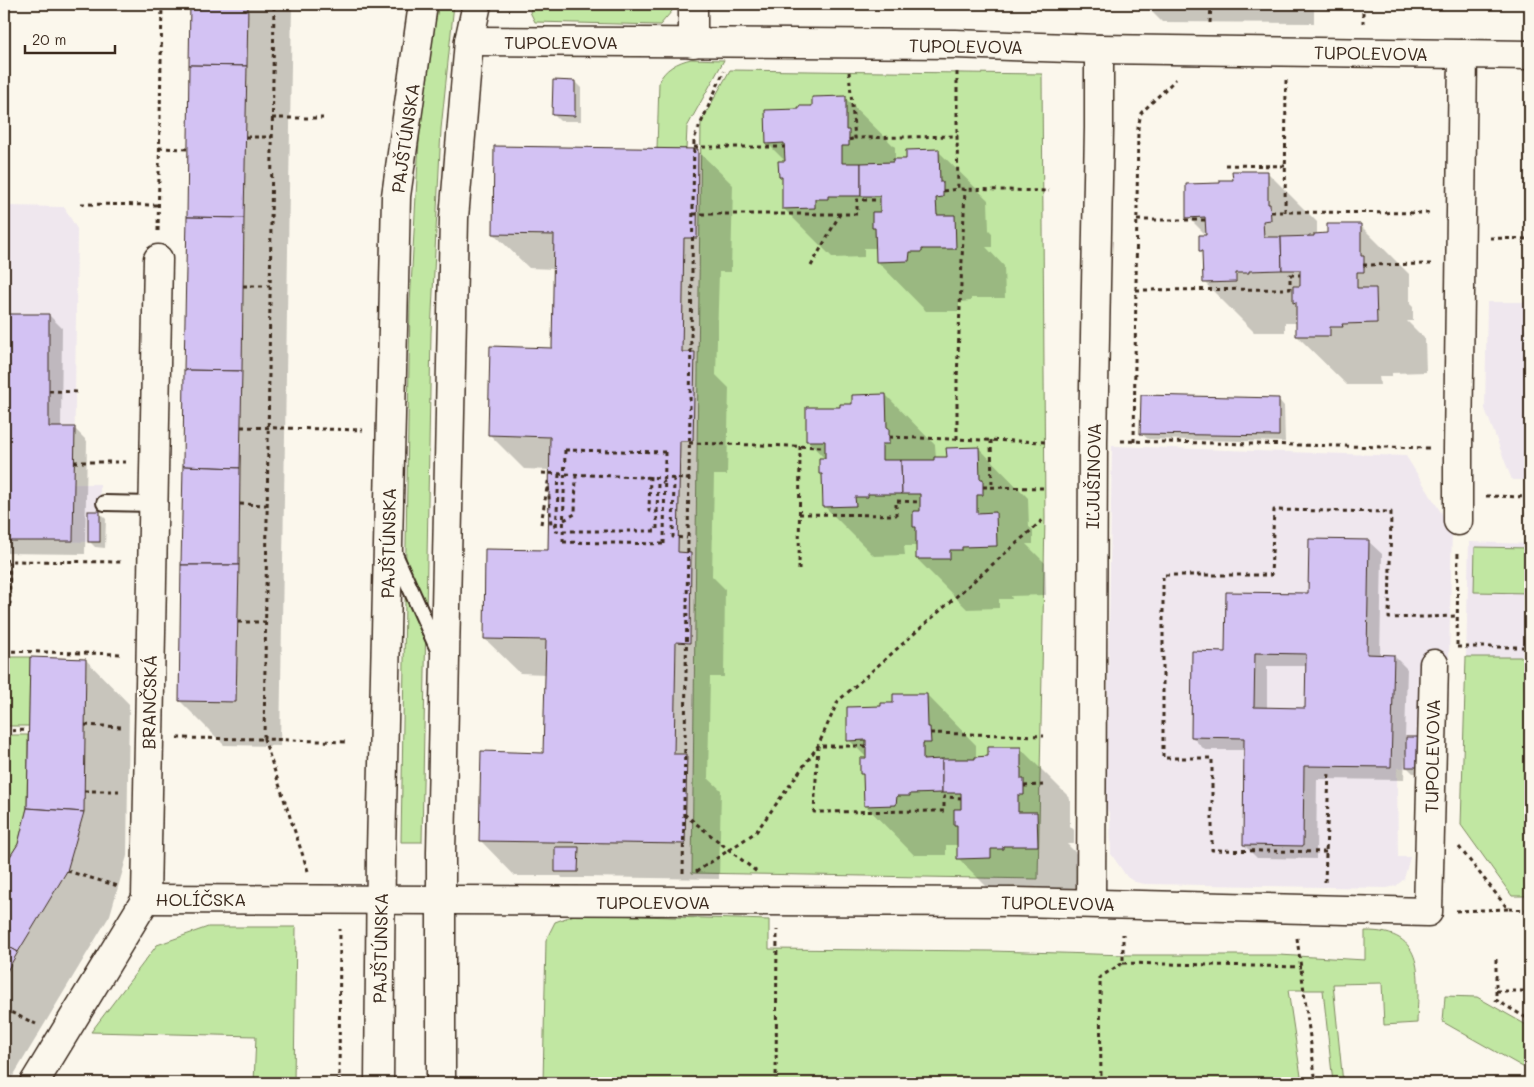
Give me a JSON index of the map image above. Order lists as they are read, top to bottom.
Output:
{
  "streets": {
    "street": [
      "TUPOLEVOVA",
      "PAJŠTÚNSKA",
      "IĽJUŠINOVA",
      "BRANČSKÁ",
      "HOLÍČSKA"
    ]
  },
  "crossings": [
    ["TUPOLEVOVA", "IĽJUŠINOVA"],
    ["TUPOLEVOVA", "HOLÍČSKA"],
    ["PAJŠTÚNSKA", "HOLÍČSKA"],
    ["BRANČSKÁ", "HOLÍČSKA"]
  ],
  "scale_bar": "20 m"
}
